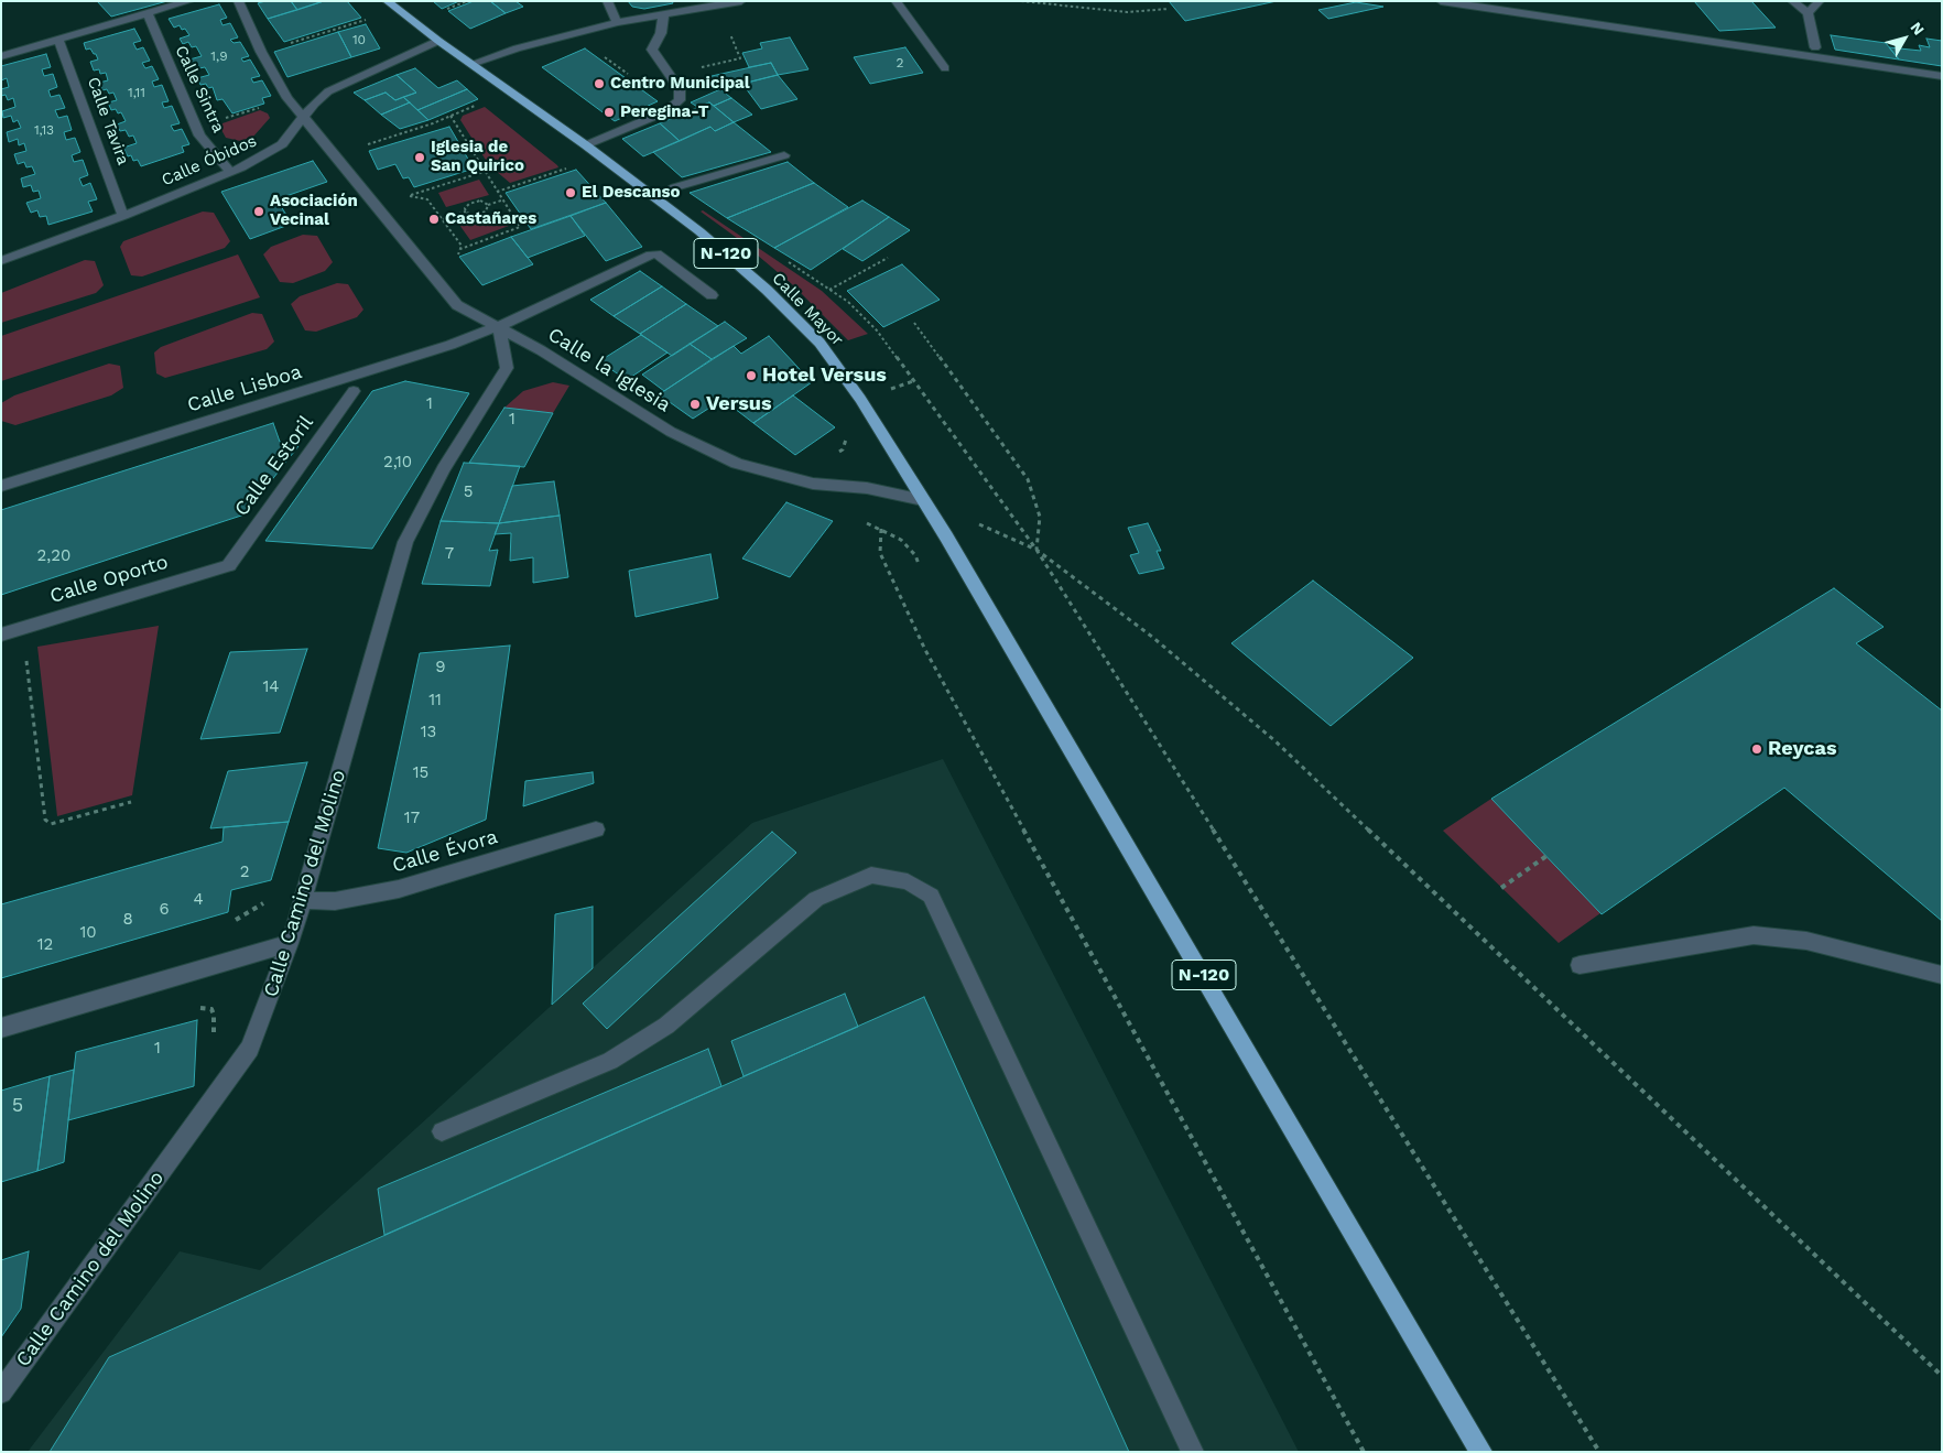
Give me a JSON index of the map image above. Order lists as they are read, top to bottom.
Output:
{
  "streets": {
    "highway": ["N-120", "Calle Mayor"],
    "street": [
      "Calle Sintra",
      "Calle Tavira",
      "Calle Óbidos",
      "Calle la Iglesia",
      "Calle Lisboa",
      "Calle Estoril",
      "Calle Oporto",
      "Calle Évora",
      "Calle Camino del Molino"
    ]
  },
  "crossings": [
    ["Calle Sintra", "Calle Óbidos"],
    ["Calle Tavira", "Calle Óbidos"],
    ["Calle Óbidos", "Calle Mayor"],
    ["Calle Óbidos", "Calle la Iglesia"],
    ["N-120", "Calle Mayor"],
    ["N-120", "Calle la Iglesia"],
    ["Calle Mayor", "Calle la Iglesia"],
    ["Calle la Iglesia", "Calle Lisboa"],
    ["Calle la Iglesia", "Calle Camino del Molino"],
    ["Calle Lisboa", "Calle Camino del Molino"],
    ["Calle Estoril", "Calle Oporto"],
    ["Calle Évora", "Calle Camino del Molino"]
  ],
  "places": [
    "Centro Municipal",
    "Peregina-T",
    "Iglesia de San Quirico",
    "El Descanso",
    "Asociación Vecinal",
    "Castañares",
    "Hotel Versus",
    "Versus",
    "Reycas"
  ],
  "house_numbers": [
    "10",
    "1,9",
    "2",
    "1,11",
    "1,13",
    "1",
    "1",
    "2,10",
    "5",
    "7",
    "2,20",
    "9",
    "14",
    "11",
    "13",
    "15",
    "17",
    "2",
    "4",
    "6",
    "8",
    "10",
    "12",
    "1",
    "5"
  ],
  "north": "top right"
}
